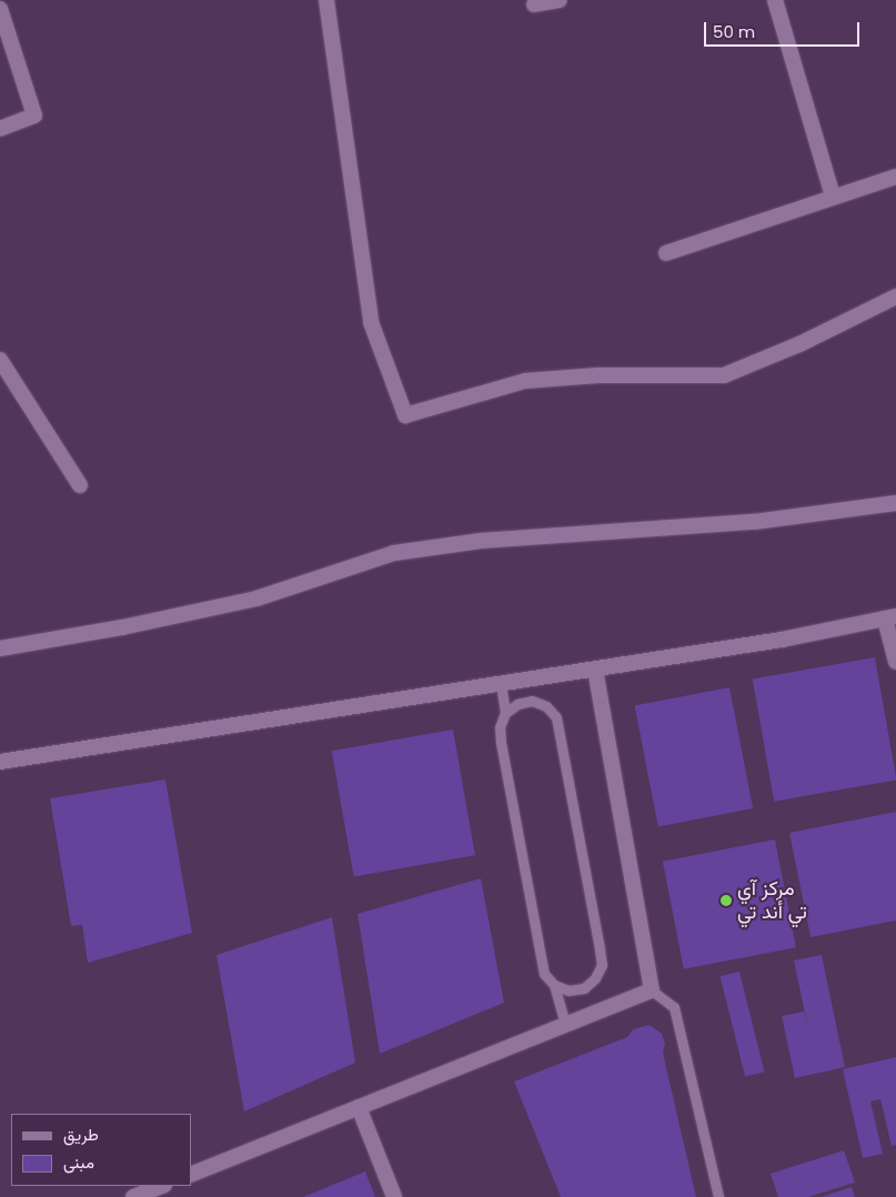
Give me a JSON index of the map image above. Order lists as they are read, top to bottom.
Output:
{
  "places": ["مركز آي تي أند تي"],
  "legend": ["طريق", "مبنى"],
  "scale_bar": "50 m"
}
